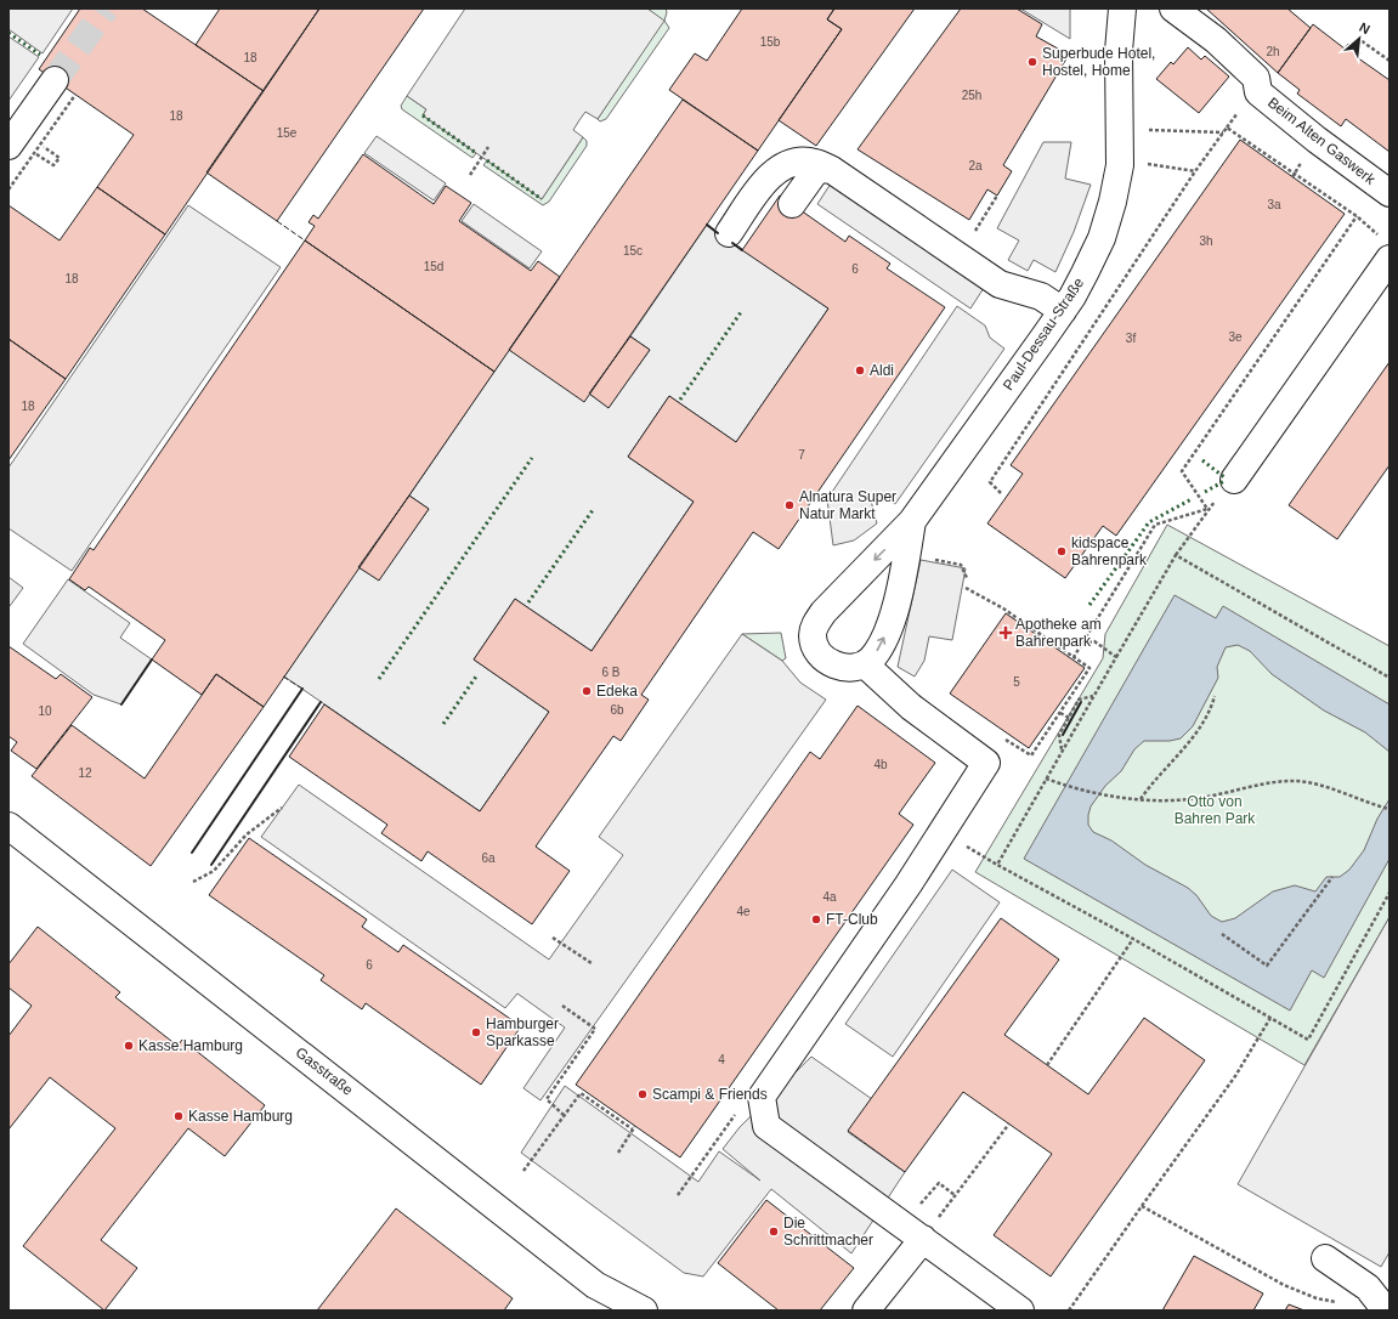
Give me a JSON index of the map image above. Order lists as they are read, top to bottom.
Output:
{
  "streets": {
    "street": ["Beim Alten Gaswerk", "Paul-Dessau-Straße", "Gasstraße"]
  },
  "parks": ["Otto von Bahren Park"],
  "places": {
    "other": [
      "Superbude Hotel, Hostel, Home",
      "Aldi",
      "Alnatura Super Natur Markt",
      "kidspace Bahrenpark",
      "Edeka",
      "FT-Club",
      "Hamburger Sparkasse",
      "Kasse.Hamburg",
      "Scampi & Friends",
      "Kasse Hamburg",
      "Die Schrittmacher"
    ],
    "health": ["Apotheke am Bahrenpark"]
  },
  "house_numbers": [
    "15b",
    "2h",
    "18",
    "25h",
    "18",
    "15e",
    "2a",
    "3a",
    "3h",
    "15c",
    "15d",
    "6",
    "18",
    "3e",
    "3f",
    "18",
    "7",
    "6 B",
    "5",
    "6b",
    "10",
    "4b",
    "12",
    "6a",
    "4a",
    "4e",
    "6",
    "4"
  ],
  "north": "top right"
}
